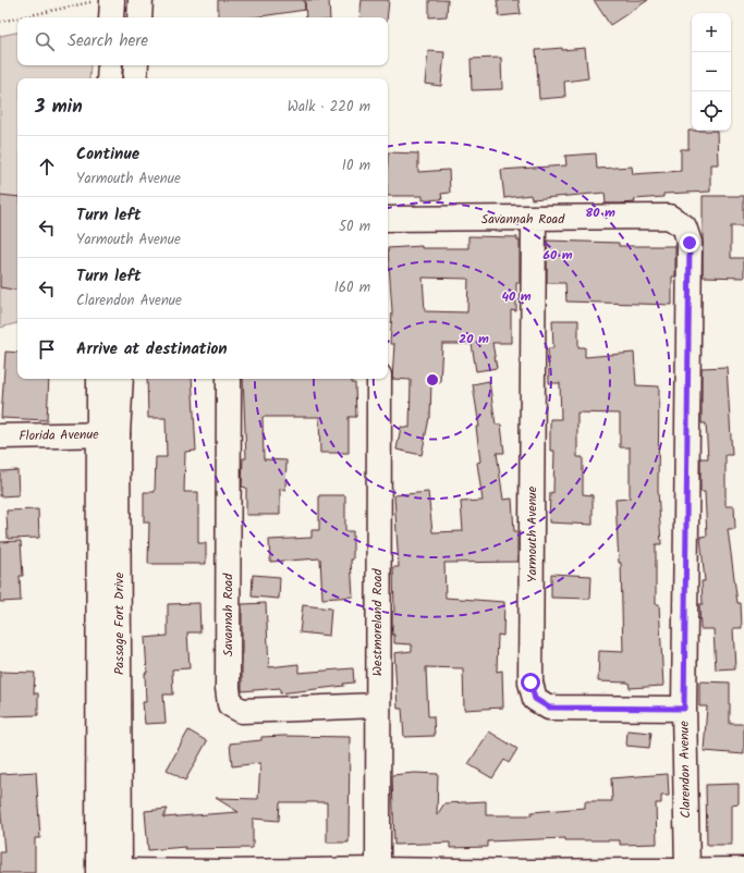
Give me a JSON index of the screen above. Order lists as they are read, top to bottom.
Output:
{
  "streets": {
    "street": [
      "Savannah Road",
      "Florida Avenue",
      "Yarmouth Avenue",
      "Westmoreland Road",
      "Passage Fort Drive",
      "Clarendon Avenue"
    ]
  },
  "crossings": [
    ["Savannah Road", "Yarmouth Avenue"],
    ["Savannah Road", "Westmoreland Road"],
    ["Savannah Road", "Clarendon Avenue"],
    ["Florida Avenue", "Passage Fort Drive"],
    ["Yarmouth Avenue", "Clarendon Avenue"]
  ],
  "page": {
    "map_buttons": ["+", "−"],
    "search": "Search here",
    "heading": ["3 min", "Walk · 220 m"],
    "list": [
      ["Continue", "Yarmouth Avenue", "10 m"],
      ["Turn left", "Yarmouth Avenue", "50 m"],
      ["Turn left", "Clarendon Avenue", "160 m"],
      "Arrive at destination"
    ]
  },
  "rings": [
    "80 m",
    "60 m",
    "40 m",
    "20 m"
  ]
}
